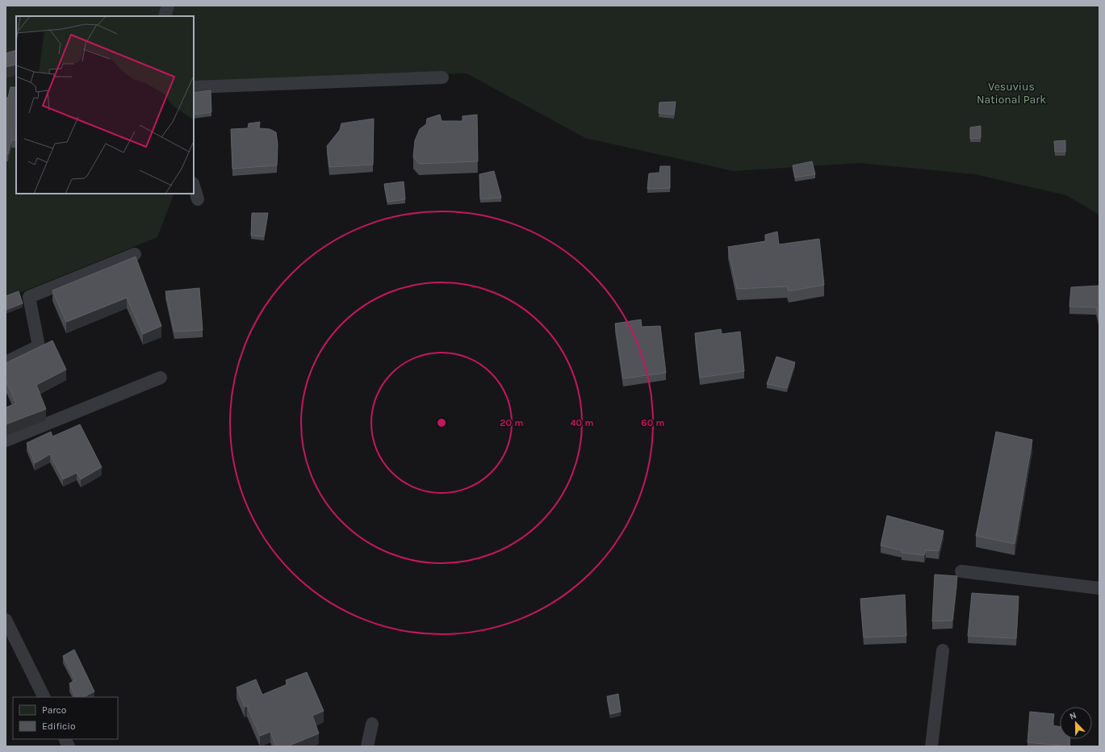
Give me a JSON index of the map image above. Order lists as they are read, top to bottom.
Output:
{
  "parks": ["Vesuvius National Park"],
  "legend": ["Parco", "Edificio"],
  "north": "top",
  "rings": ["20 m", "40 m", "60 m"]
}
